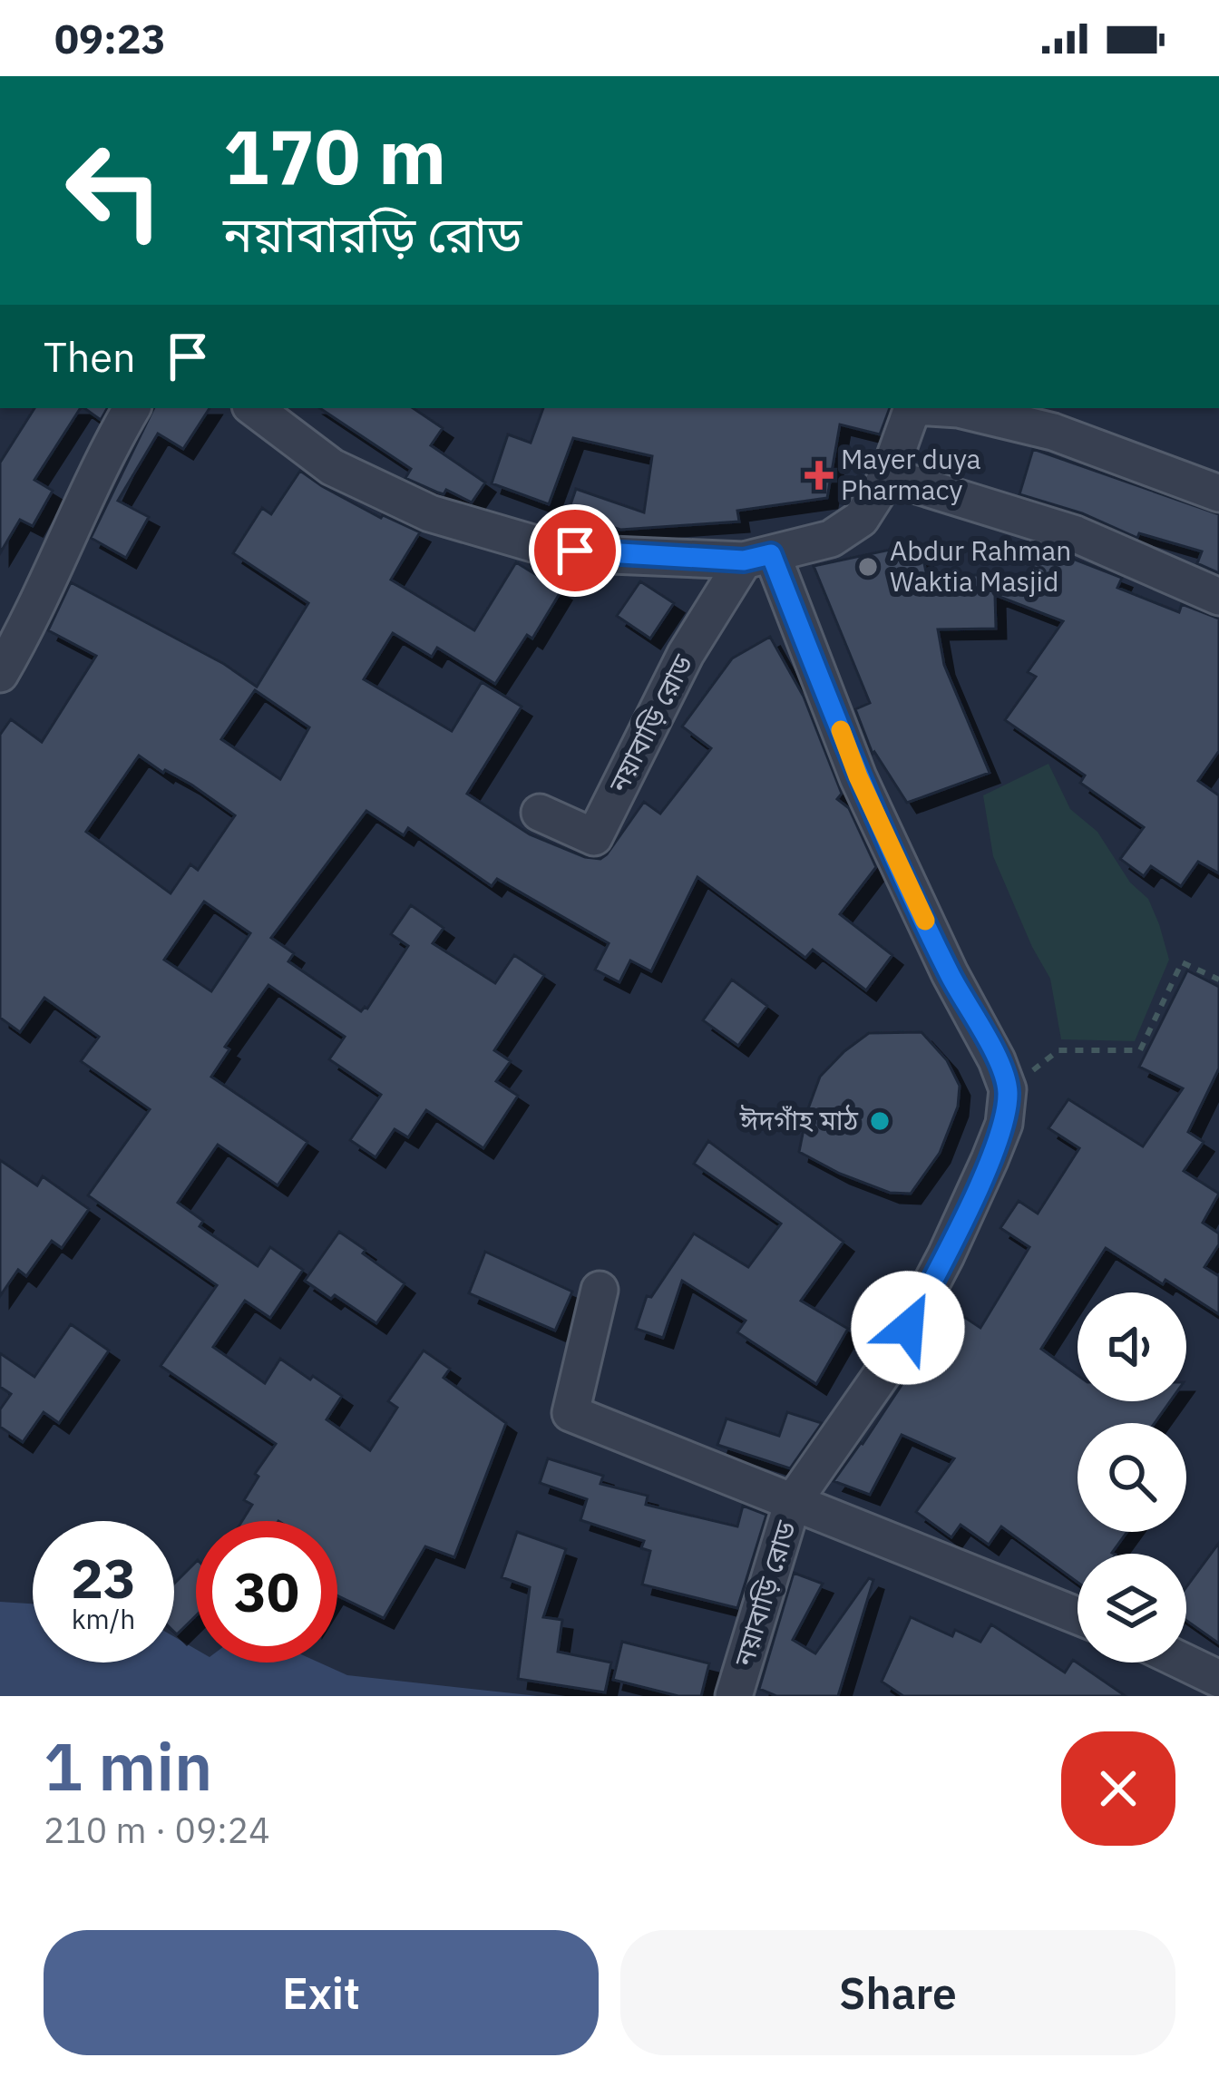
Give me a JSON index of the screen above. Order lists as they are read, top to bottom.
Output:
{
  "streets": {
    "street": ["নয়াবাড়ি রোড"]
  },
  "places": {
    "health": ["Mayer duya Pharmacy"],
    "other": ["Abdur Rahman Waktia Masjid", "ঈদগাঁহ মাঠ"]
  },
  "page": {
    "status": "09:23",
    "turn": ["170 m", "নয়াবারড়ি রোড"],
    "then": "Then",
    "speed": "23 km/h",
    "limit": "30",
    "heading": ["1 min", "210 m · 09:24"],
    "buttons": ["Exit", "Share"]
  }
}
